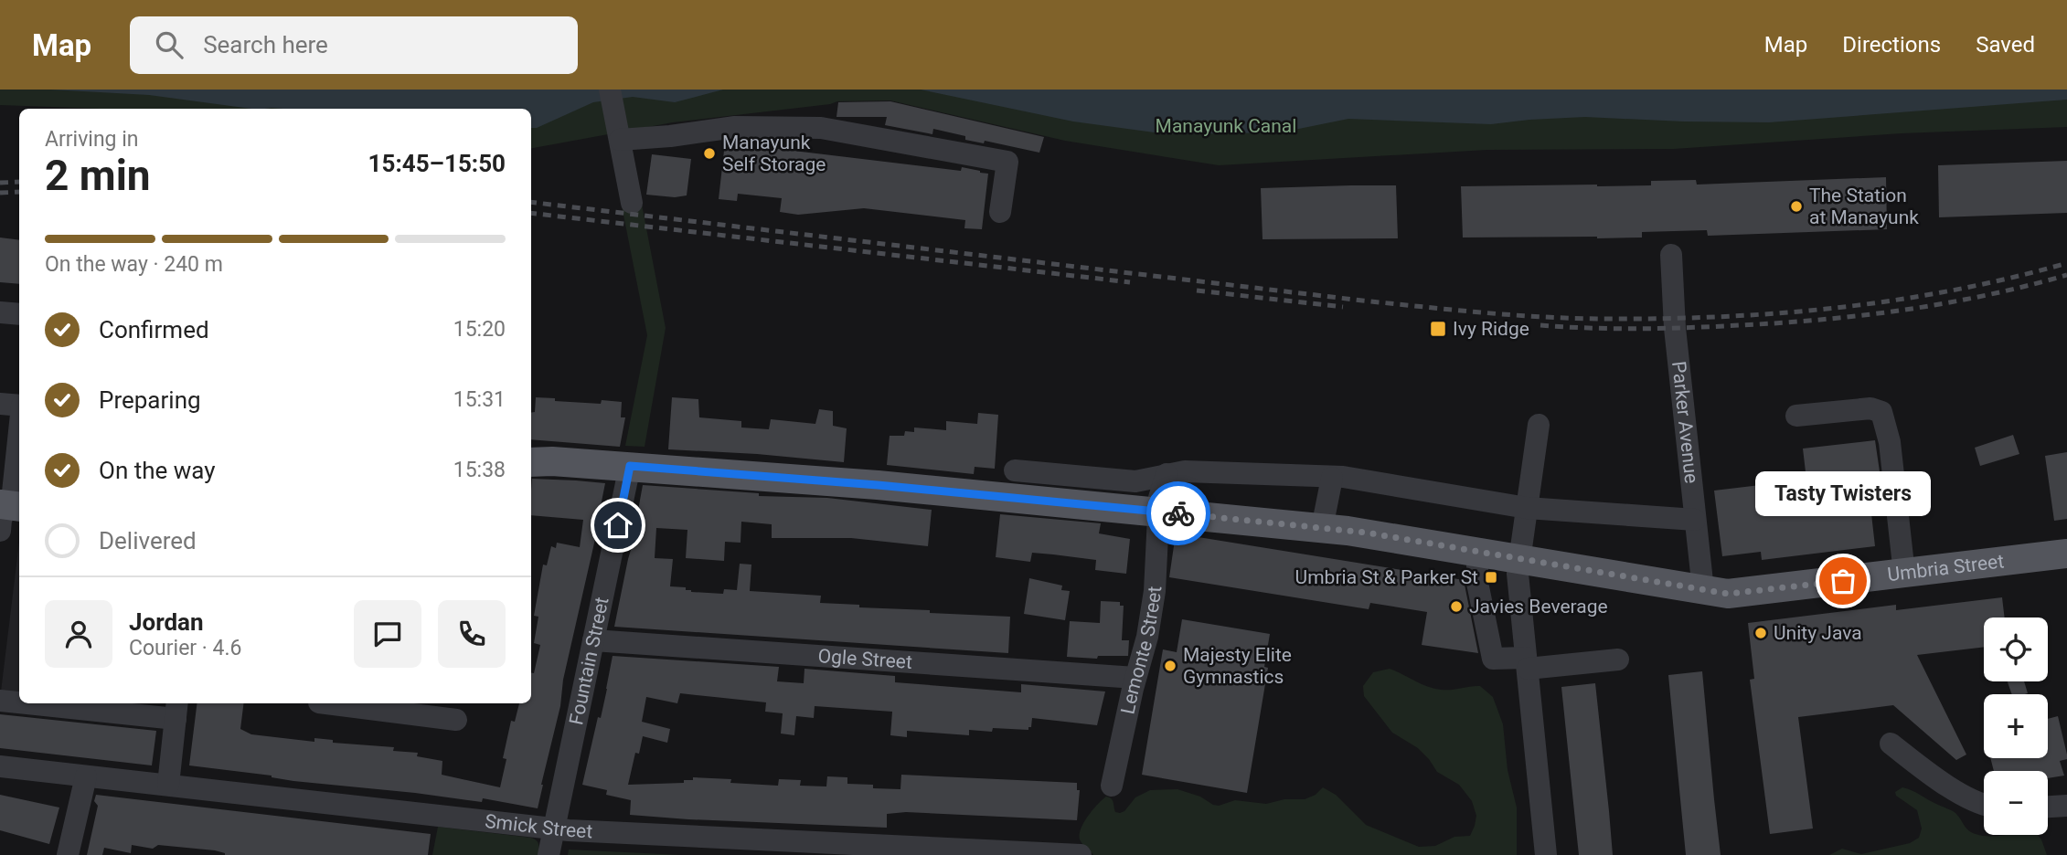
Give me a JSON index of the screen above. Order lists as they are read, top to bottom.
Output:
{
  "streets": {
    "main road": ["Umbria Street"],
    "street": [
      "Parker Avenue",
      "Lemonte Street",
      "Ogle Street",
      "Fountain Street",
      "Smick Street"
    ]
  },
  "crossings": [
    ["Parker Avenue", "Umbria Street"],
    ["Umbria Street", "Lemonte Street"],
    ["Umbria Street", "Fountain Street"],
    ["Lemonte Street", "Ogle Street"],
    ["Ogle Street", "Fountain Street"],
    ["Fountain Street", "Smick Street"]
  ],
  "parks": ["Manayunk Canal"],
  "places": {
    "other": [
      "Manayunk Self Storage",
      "The Station at Manayunk",
      "Tasty Twisters",
      "Javies Beverage",
      "Unity Java",
      "Majesty Elite Gymnastics"
    ],
    "transit": ["Ivy Ridge", "Umbria St & Parker St"]
  },
  "page": {
    "header": "Map",
    "search": "Search here",
    "nav": ["Map", "Directions", "Saved"],
    "heading": ["2 min", "Arriving in", "15:45–15:50"],
    "panel": ["Jordan", "Courier · 4.6"],
    "bar": "On the way · 240 m",
    "list": [
      ["Confirmed", "15:20"],
      ["Preparing", "15:31"],
      ["On the way", "15:38"],
      "Delivered"
    ],
    "bubble": "Tasty Twisters",
    "map_buttons": ["+", "−"]
  }
}
